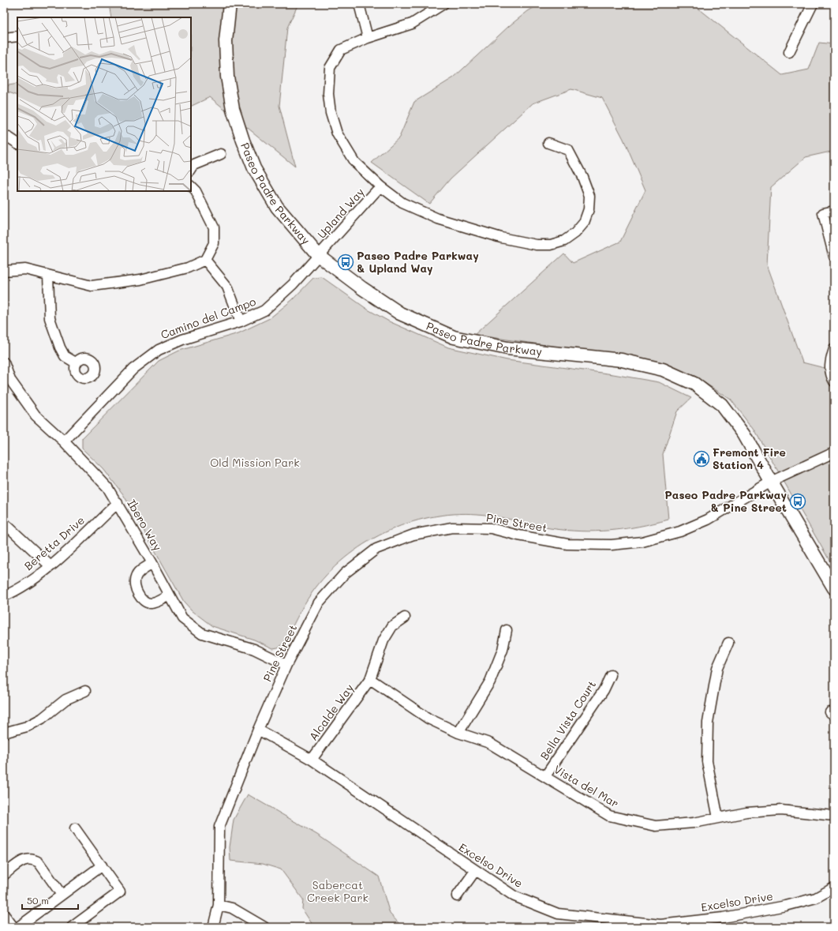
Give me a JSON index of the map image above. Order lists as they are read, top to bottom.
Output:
{
  "streets": {
    "main road": ["Paseo Padre Parkway"],
    "street": [
      "Upland Way",
      "Camino del Campo",
      "Pine Street",
      "Ibero Way",
      "Beretta Drive",
      "Alcalde Way",
      "Bella Vista Court",
      "Vista del Mar",
      "Excelso Drive"
    ]
  },
  "crossings": [
    ["Paseo Padre Parkway", "Upland Way"],
    ["Paseo Padre Parkway", "Camino del Campo"],
    ["Paseo Padre Parkway", "Pine Street"],
    ["Upland Way", "Camino del Campo"],
    ["Camino del Campo", "Ibero Way"],
    ["Pine Street", "Ibero Way"],
    ["Pine Street", "Excelso Drive"],
    ["Ibero Way", "Beretta Drive"],
    ["Alcalde Way", "Vista del Mar"],
    ["Alcalde Way", "Excelso Drive"],
    ["Bella Vista Court", "Vista del Mar"]
  ],
  "parks": ["Old Mission Park", "Sabercat Creek Park"],
  "places": {
    "bus stop": ["Paseo Padre Parkway & Upland Way", "Paseo Padre Parkway & Pine Street"],
    "public building": ["Fremont Fire Station 4"]
  },
  "scale_bar": "50 m"
}
